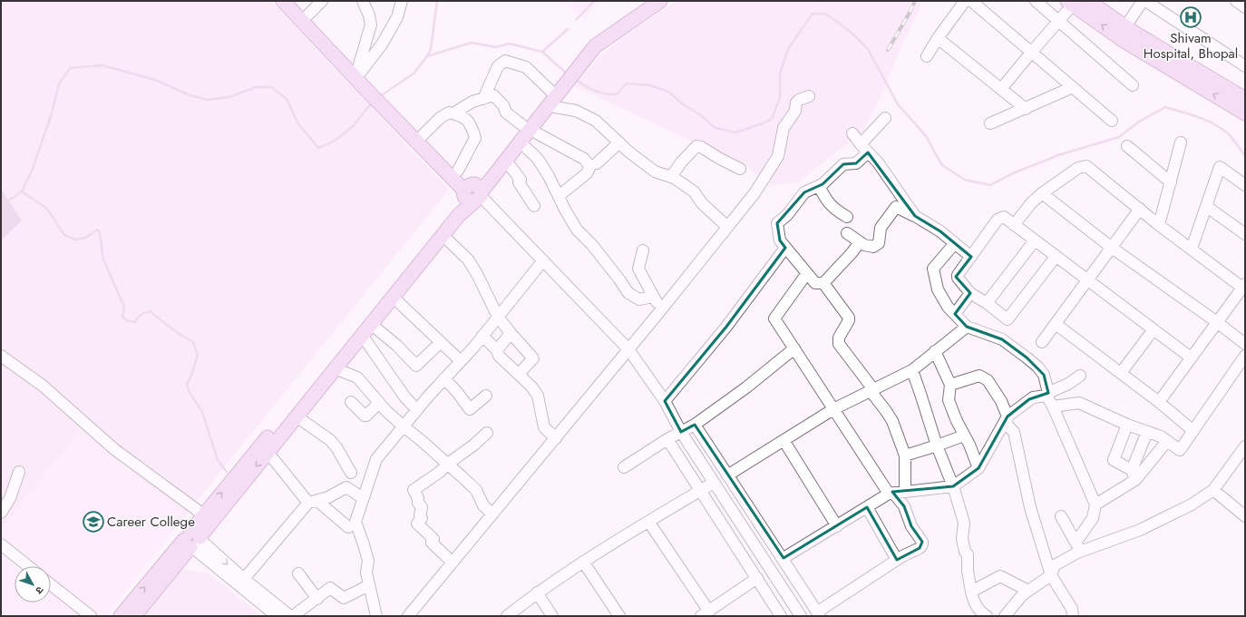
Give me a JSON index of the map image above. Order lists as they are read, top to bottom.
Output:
{
  "places": {
    "hospital": ["Shivam Hospital, Bhopal"],
    "school or university": ["Career College"]
  },
  "north": "bottom right"
}
